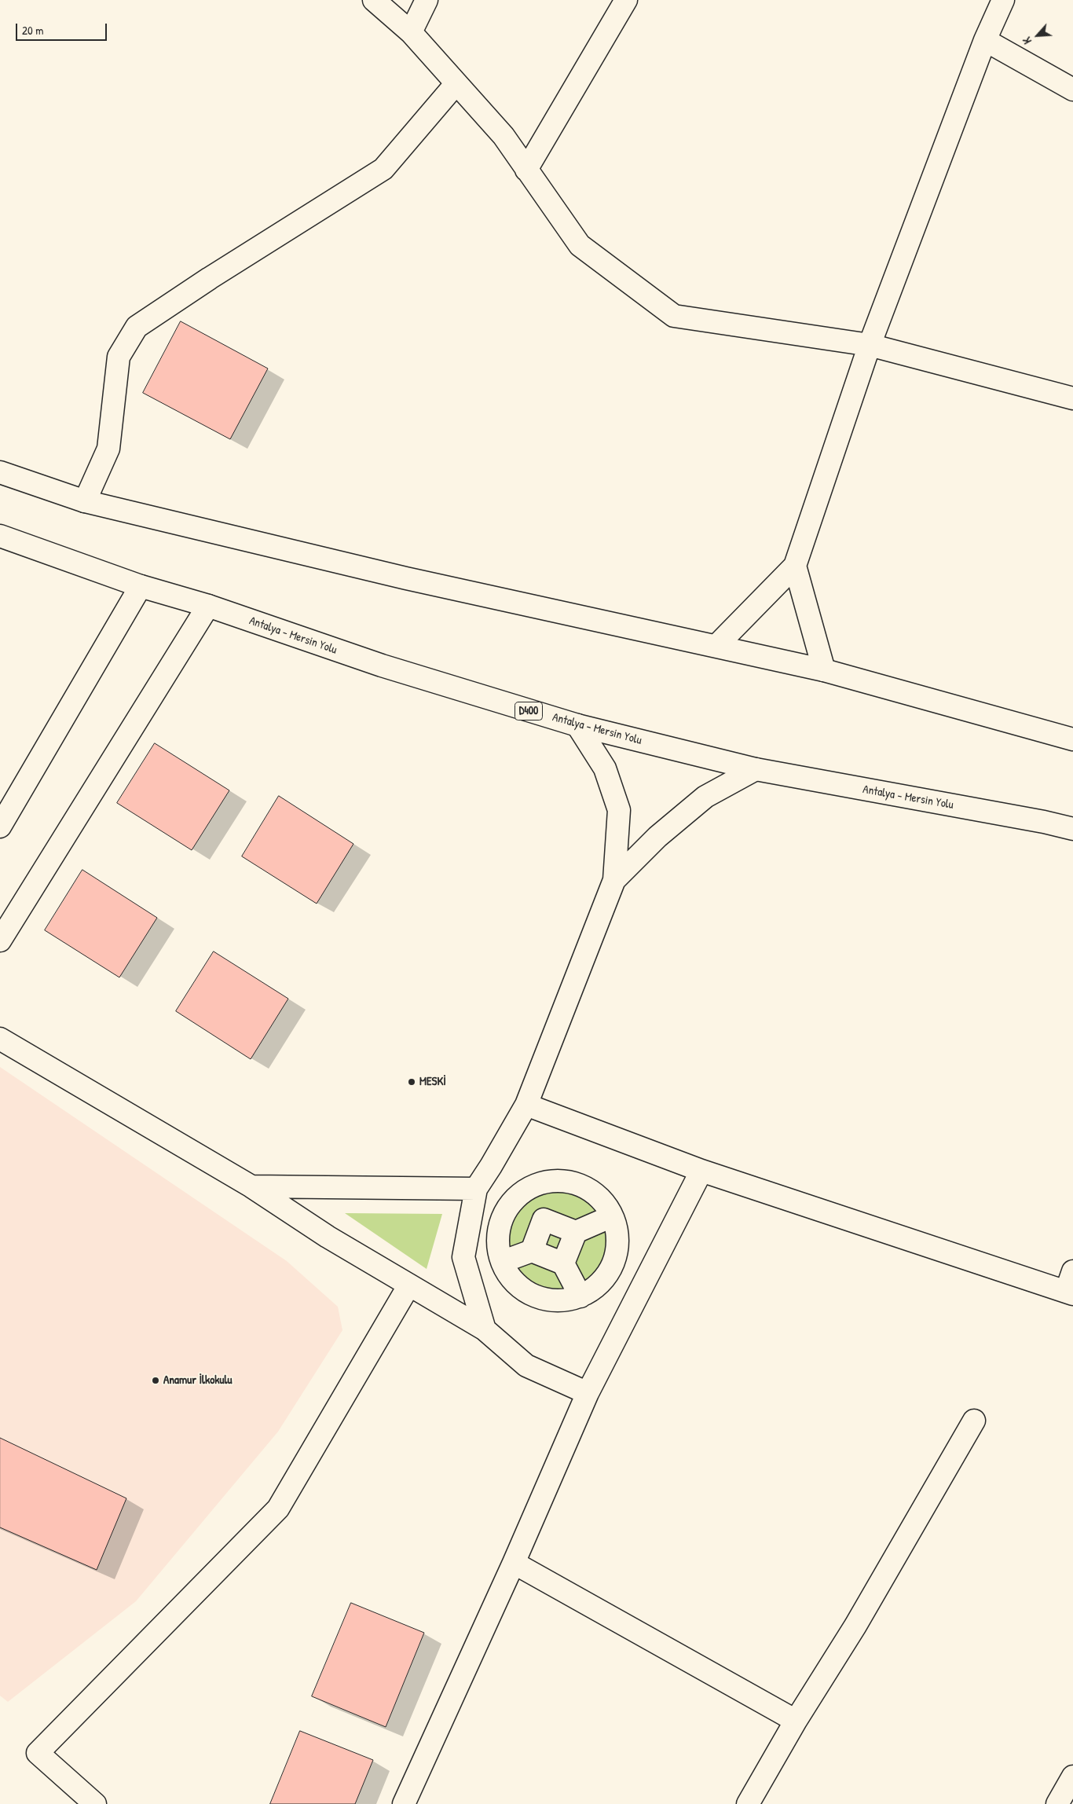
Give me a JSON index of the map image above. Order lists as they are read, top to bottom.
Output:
{
  "streets": {
    "main road": ["Antalya - Mersin Yolu", "D400"]
  },
  "places": ["MESKİ", "Anamur İlkokulu"],
  "scale_bar": "20 m",
  "north": "bottom left"
}
